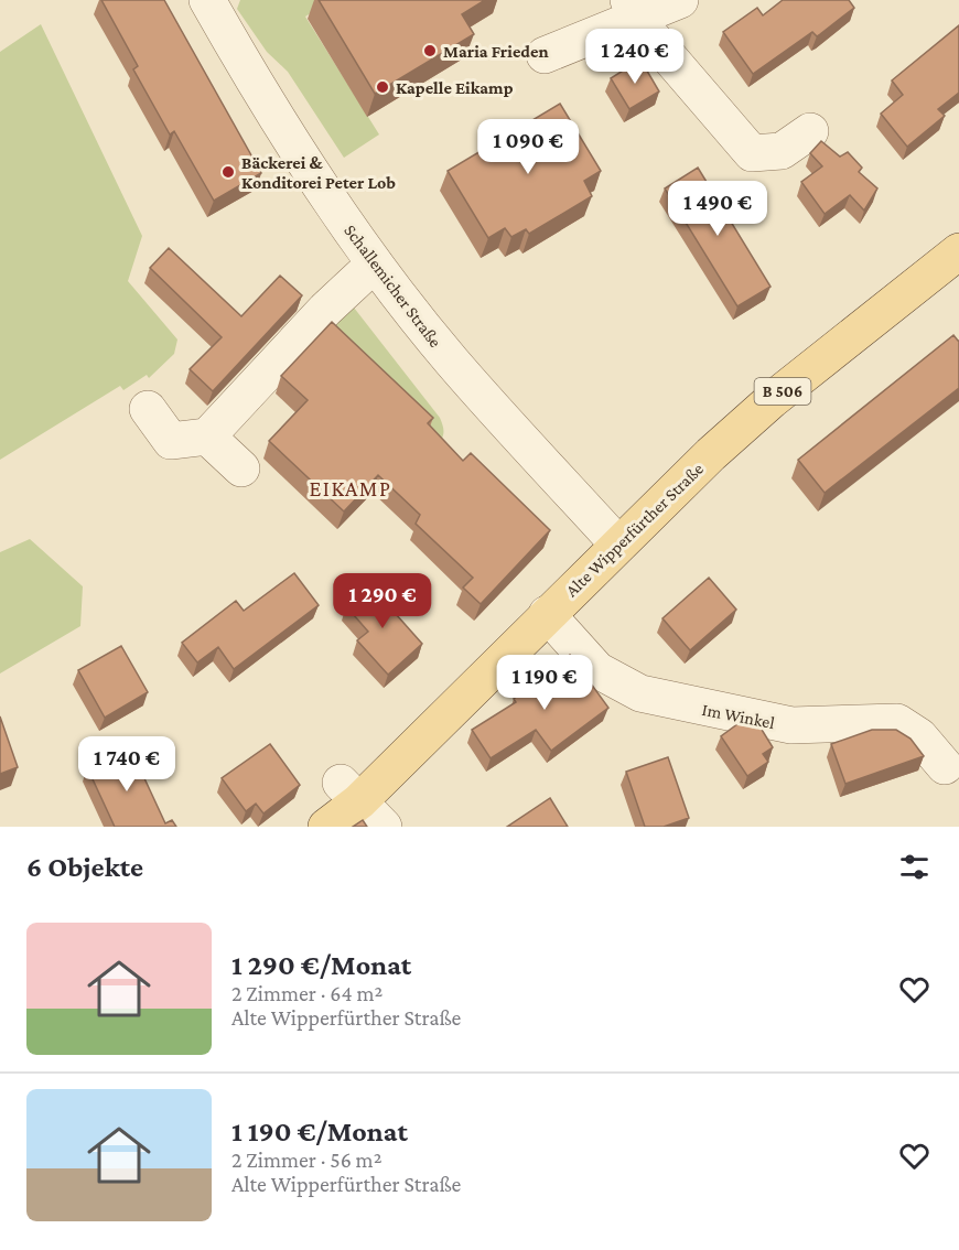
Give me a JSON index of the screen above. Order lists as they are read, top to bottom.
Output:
{
  "streets": {
    "main road": ["B 506", "Alte Wipperfürther Straße"],
    "street": ["Schallemicher Straße", "Im Winkel"]
  },
  "crossings": [
    ["Schallemicher Straße", "Alte Wipperfürther Straße"],
    ["Alte Wipperfürther Straße", "Im Winkel"]
  ],
  "districts": ["EIKAMP"],
  "places": ["Maria Frieden", "Kapelle Eikamp", "Bäckerei & Konditorei Peter Lob"],
  "page": {
    "price": [
      "1 240 €",
      "1 090 €",
      "1 490 €",
      "1 290 €",
      "1 190 €",
      "1 740 €"
    ],
    "heading": "6 Objekte",
    "list": [
      {
        "name": "1 290 €/Monat",
        "note": "2 Zimmer · 64 m² · Alte Wipperfürther Straße"
      },
      {
        "name": "1 190 €/Monat",
        "note": "2 Zimmer · 56 m² · Alte Wipperfürther Straße"
      }
    ]
  }
}
